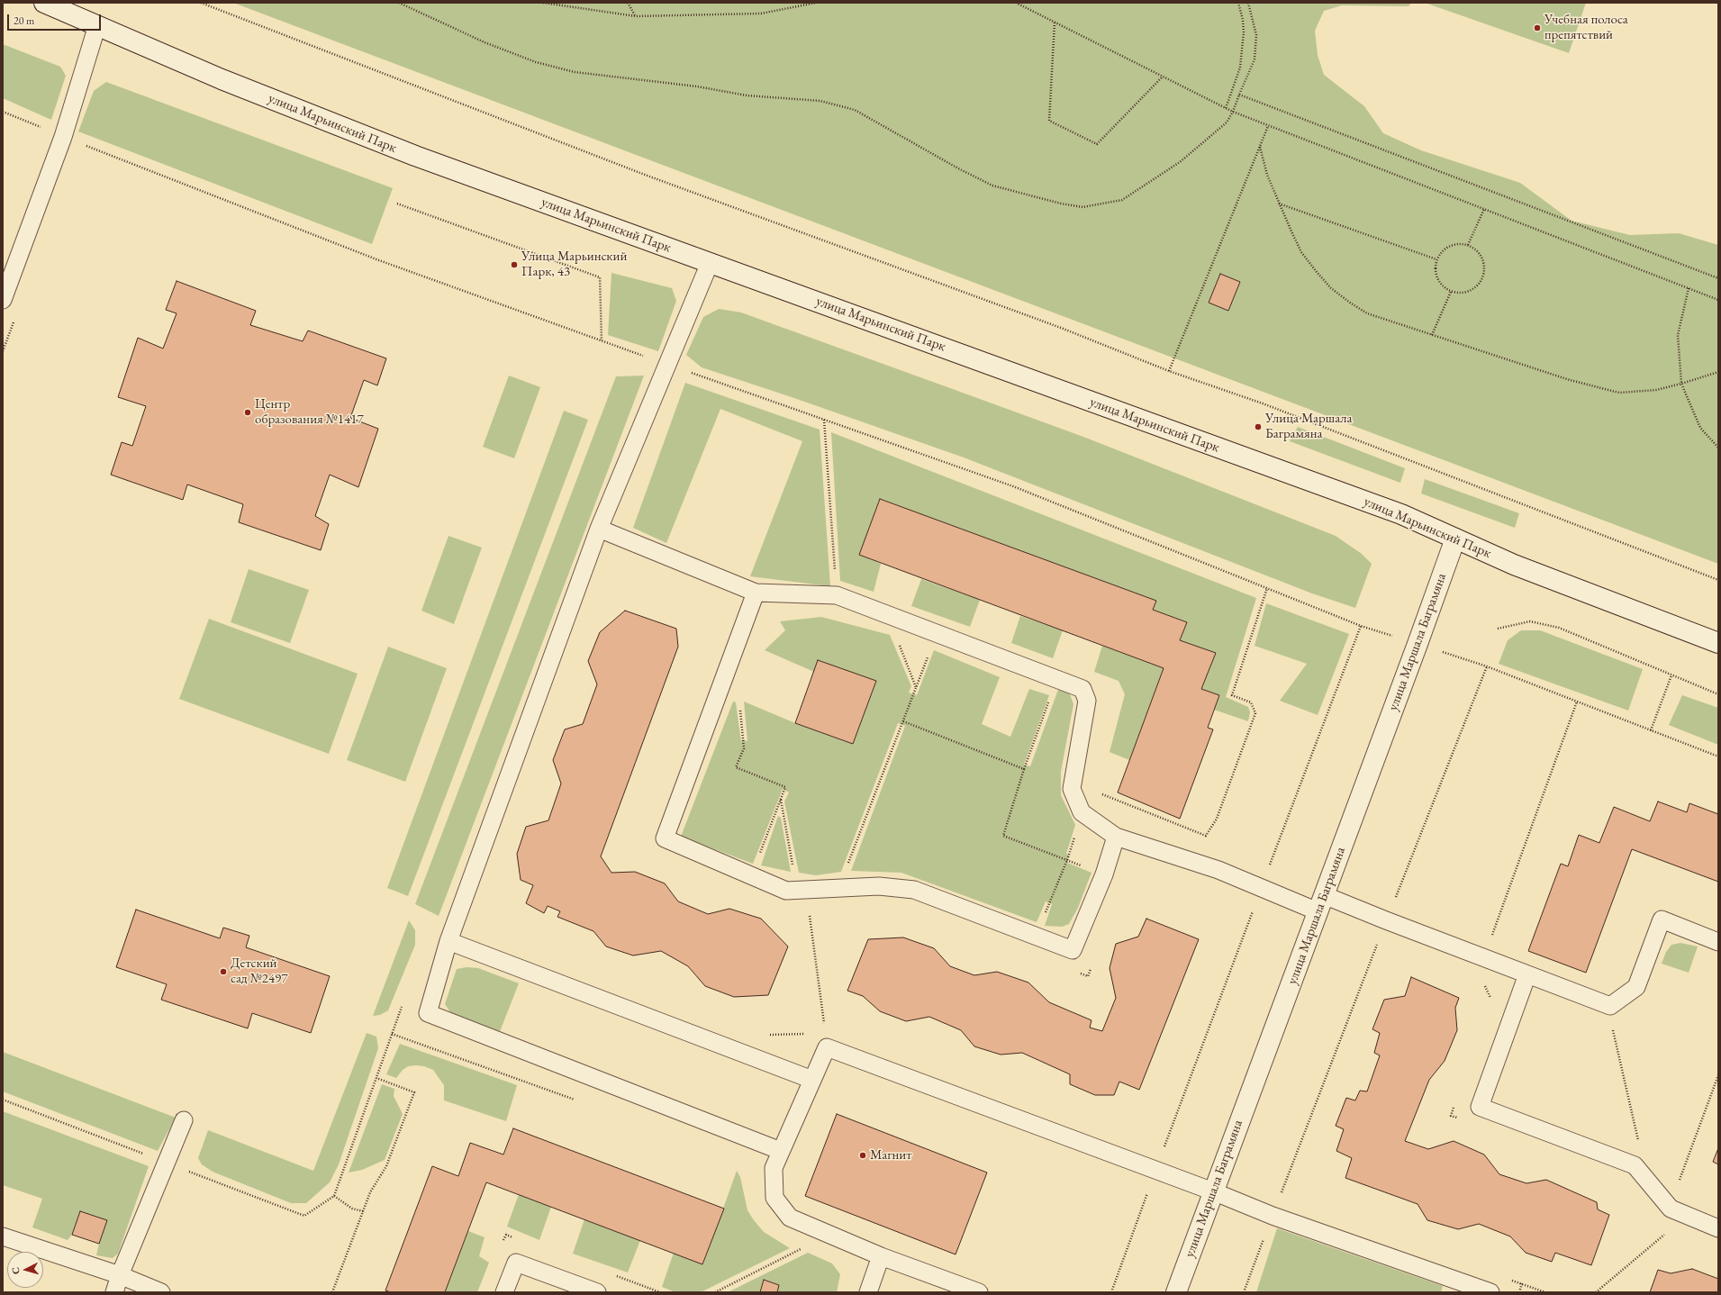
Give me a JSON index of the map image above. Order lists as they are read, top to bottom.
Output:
{
  "streets": {
    "main road": ["улица Марьинский Парк", "улица Маршала Баграмяна"]
  },
  "crossings": [
    ["улица Марьинский Парк", "улица Маршала Баграмяна"]
  ],
  "places": [
    "Учебная полоса препятствий",
    "Улица Марьинский Парк, 43",
    "Центр образования №1417",
    "Улица Маршала Баграмяна",
    "Детский сад №2497",
    "Магнит"
  ],
  "scale_bar": "20 m",
  "north": "left"
}
